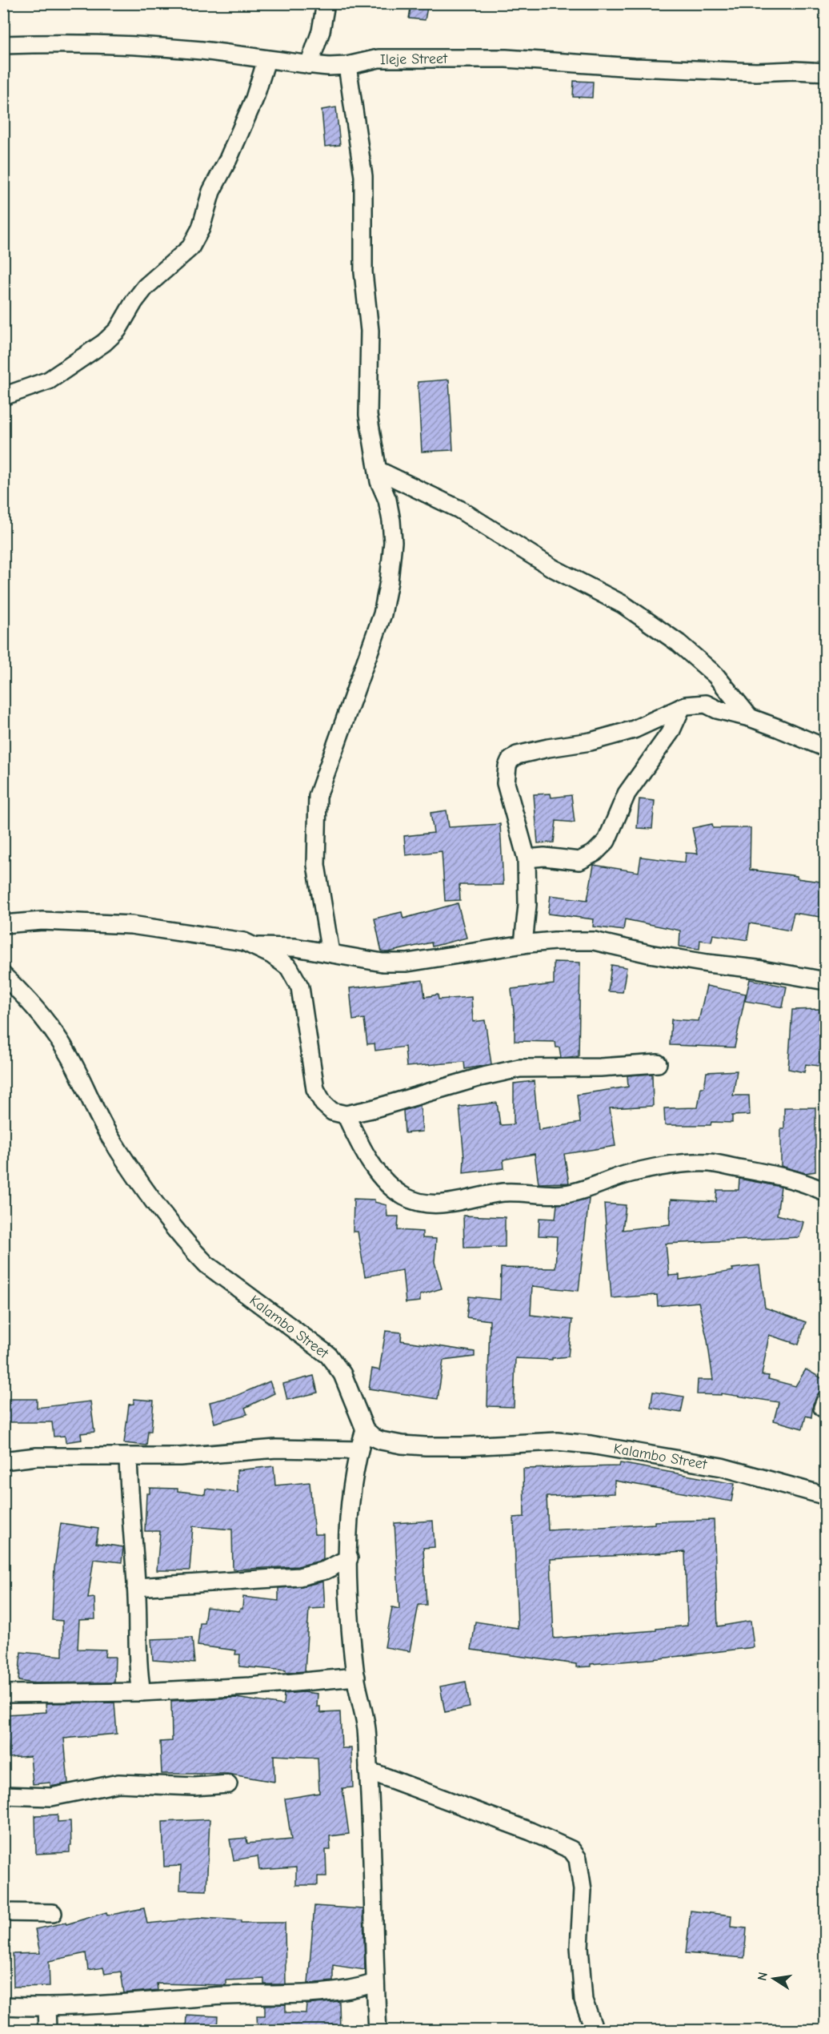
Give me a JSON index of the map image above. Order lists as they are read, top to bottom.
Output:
{
  "streets": {
    "street": ["Ileje Street", "Kalambo Street"]
  },
  "north": "left"
}
